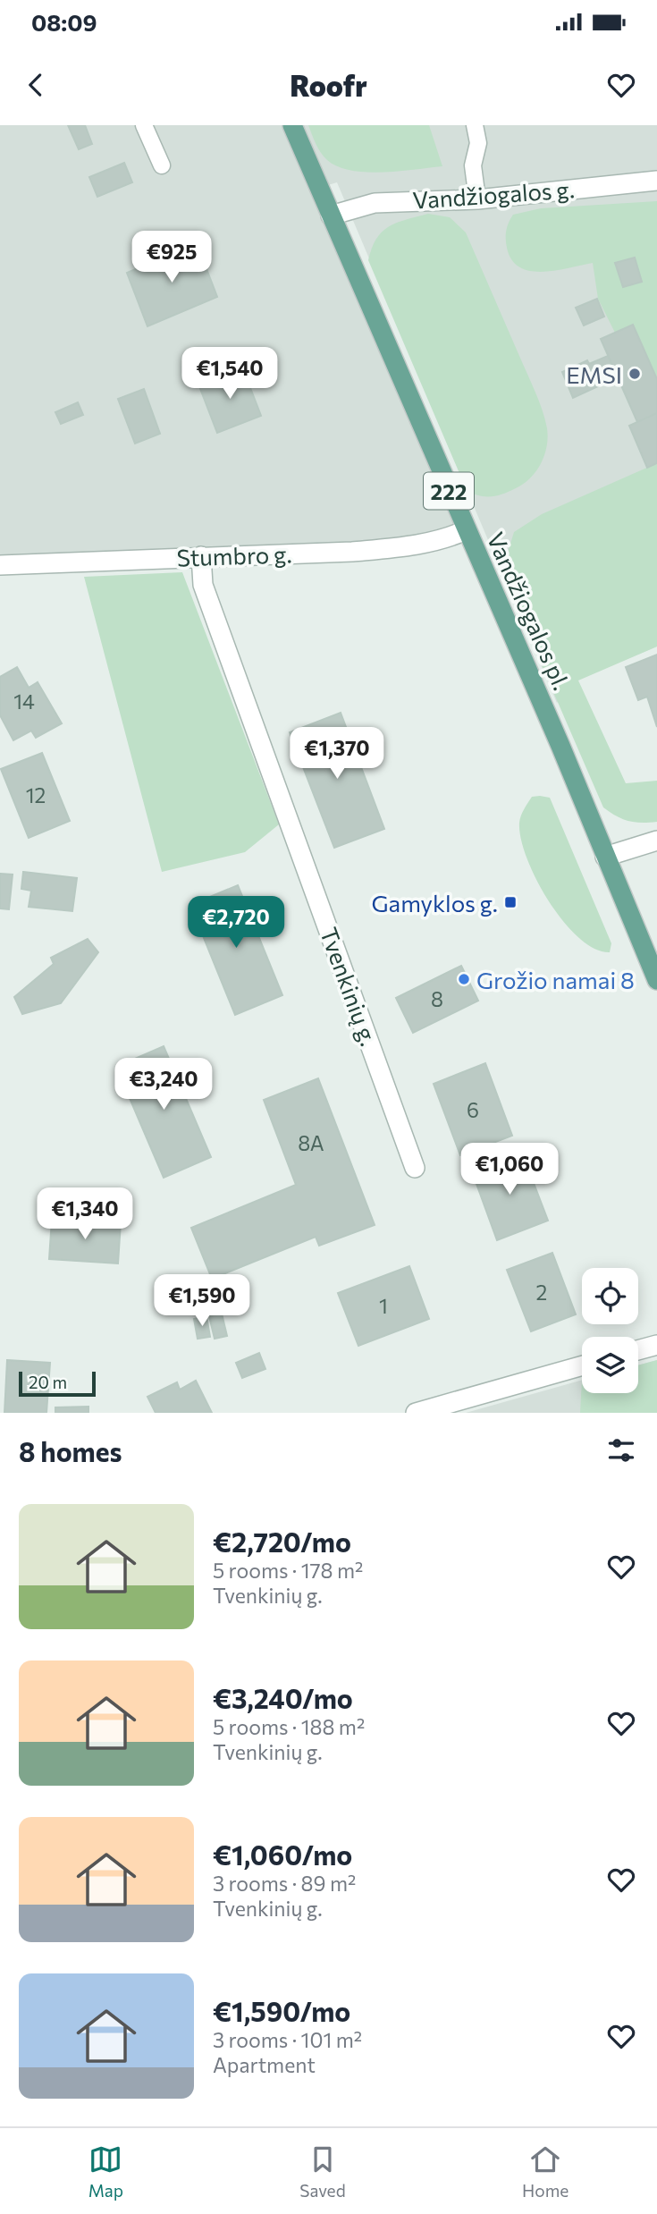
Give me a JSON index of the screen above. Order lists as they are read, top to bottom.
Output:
{
  "streets": {
    "main road": ["222", "Vandžiogalos pl."],
    "street": ["Vandžiogalos g.", "Stumbro g.", "Tvenkinių g."]
  },
  "crossings": [
    ["Vandžiogalos g.", "Vandžiogalos pl."],
    ["Stumbro g.", "Vandžiogalos pl."],
    ["Stumbro g.", "Tvenkinių g."]
  ],
  "places": {
    "other": ["EMSI", "Grožio namai 8"],
    "transit": ["Gamyklos g."]
  },
  "house_numbers": [
    "14",
    "12",
    "8",
    "6",
    "8A",
    "2",
    "1"
  ],
  "scale_bar": "20 m",
  "page": {
    "status": "08:09",
    "header": "Roofr",
    "price": [
      "€925",
      "€1,540",
      "€1,370",
      "€2,720",
      "€3,240",
      "€1,060",
      "€1,340",
      "€1,590"
    ],
    "scale": "20 m",
    "heading": "8 homes",
    "list": [
      {
        "name": "€2,720/mo",
        "note": "5 rooms · 178 m² · Tvenkinių g."
      },
      {
        "name": "€3,240/mo",
        "note": "5 rooms · 188 m² · Tvenkinių g."
      },
      {
        "name": "€1,060/mo",
        "note": "3 rooms · 89 m² · Tvenkinių g."
      },
      {
        "name": "€1,590/mo",
        "note": "3 rooms · 101 m² · Apartment"
      }
    ],
    "tabs": ["Map", "Saved", "Home"]
  }
}
